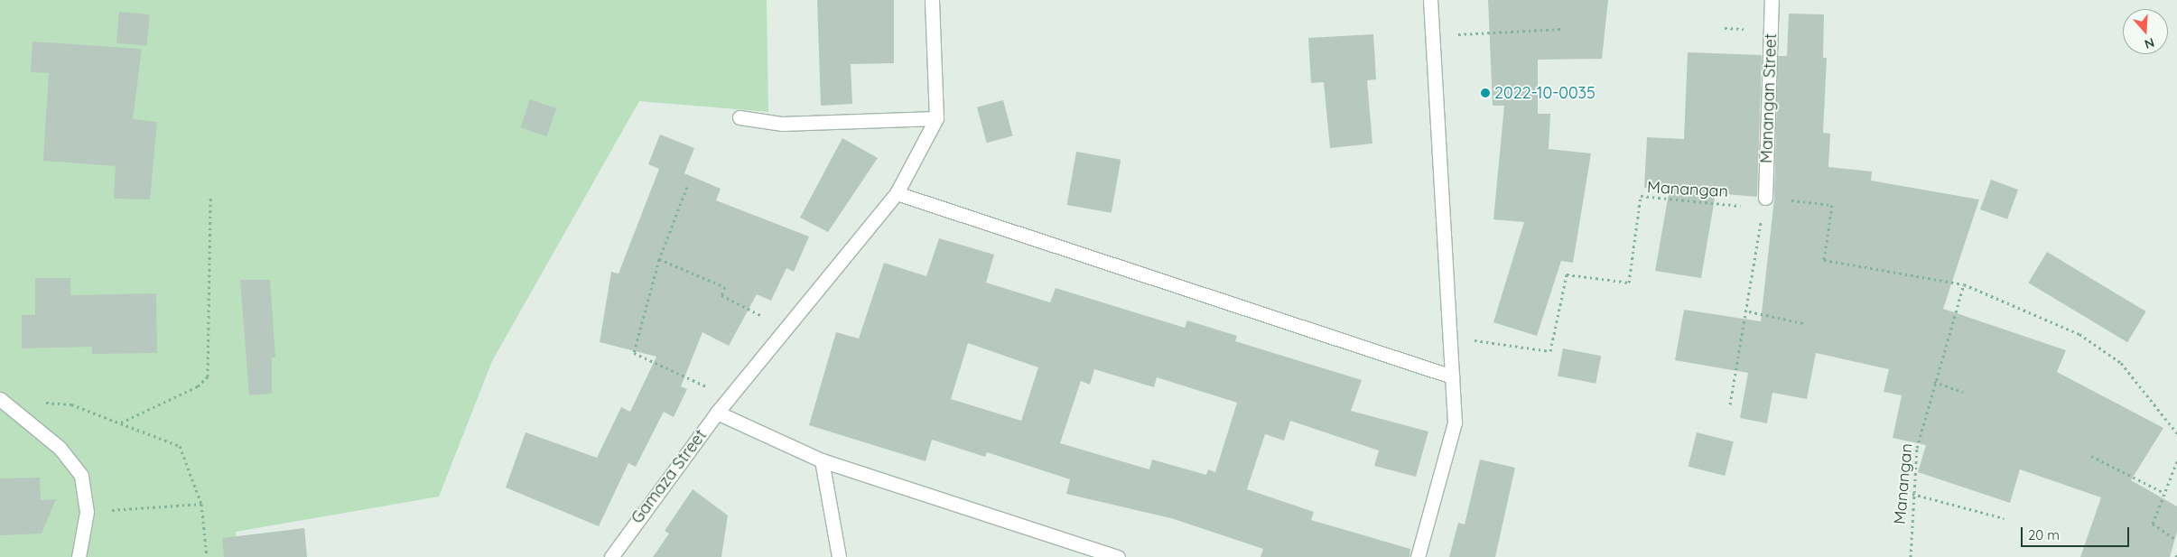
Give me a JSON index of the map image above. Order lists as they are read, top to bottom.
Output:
{
  "streets": {
    "street": ["Manangan Street", "Gamaza Street"],
    "path": ["Manangan"]
  },
  "crossings": [
    ["Manangan Street", "Manangan"]
  ],
  "places": ["2022-10-0035"],
  "scale_bar": "20 m",
  "north": "bottom"
}
